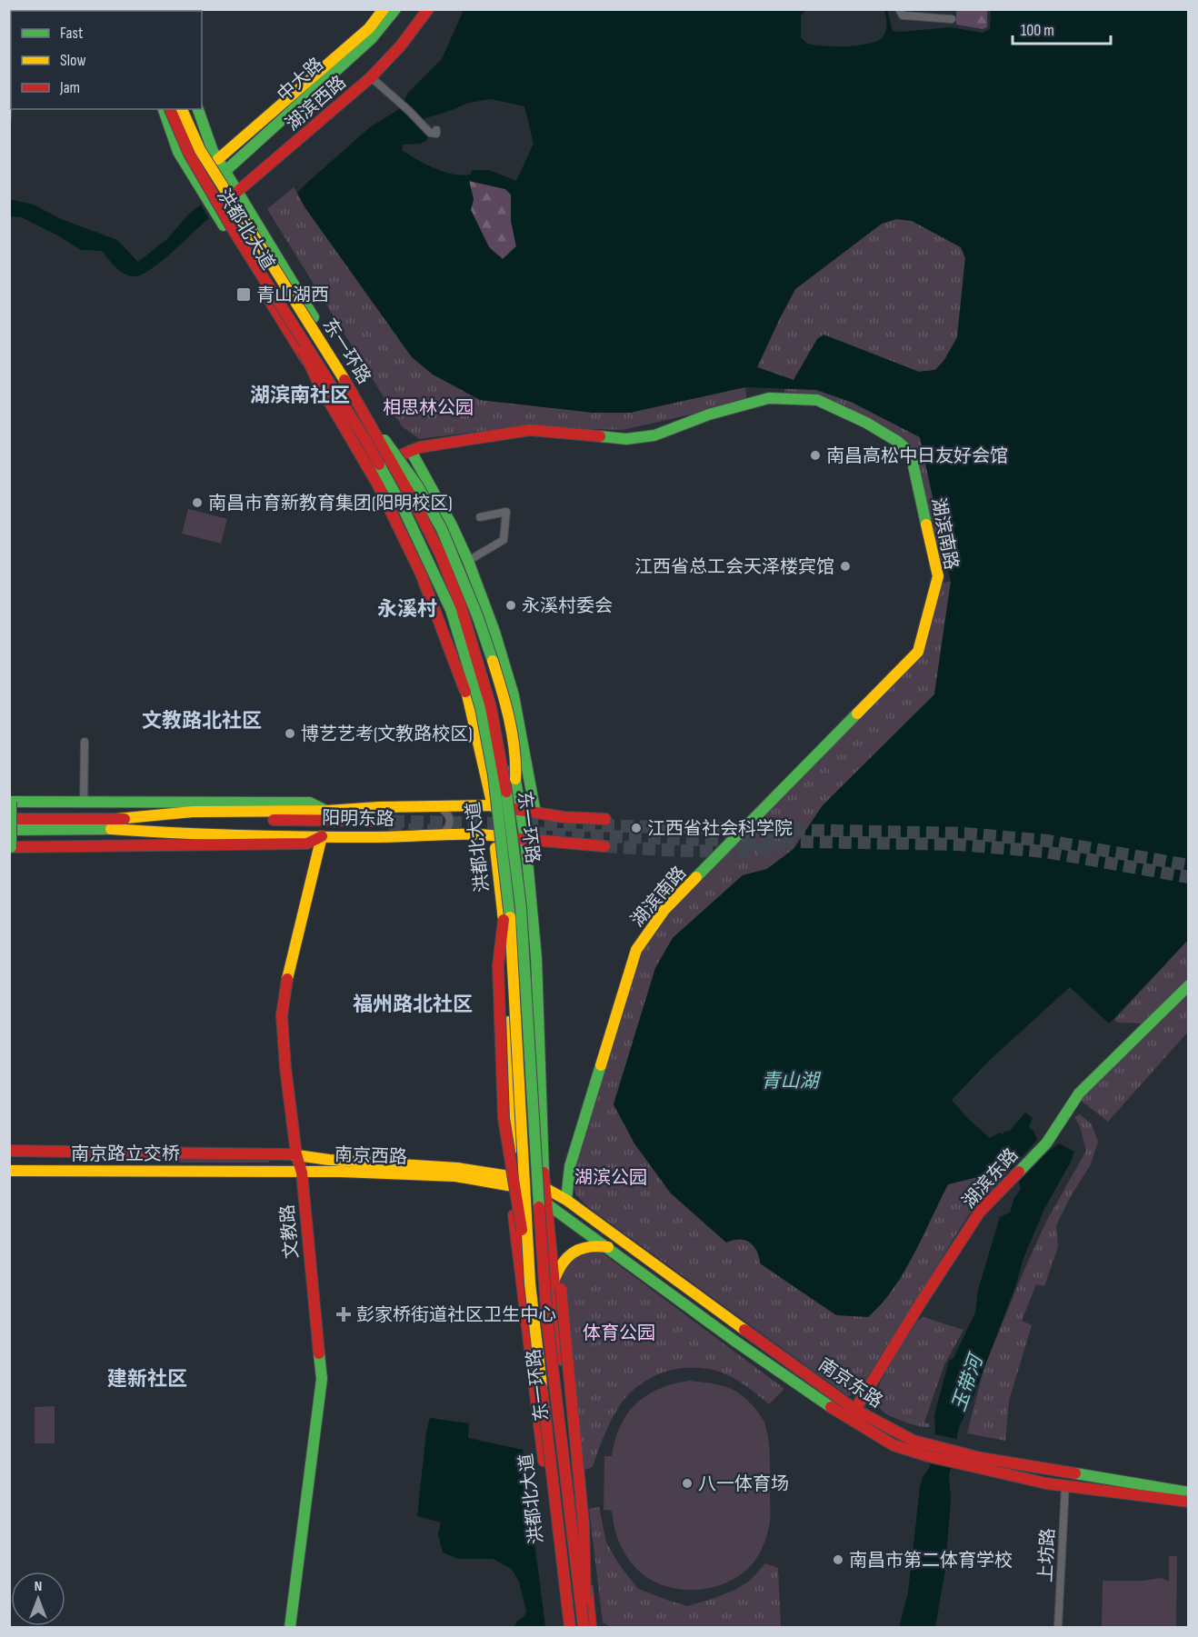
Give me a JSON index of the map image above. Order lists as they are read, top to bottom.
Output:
{
  "streets": {
    "main road": [
      "中大路",
      "湖滨西路",
      "洪都北大道",
      "东一环路",
      "湖滨南路",
      "阳明东路",
      "南京路立交桥",
      "南京西路",
      "湖滨东路",
      "文教路",
      "南京东路"
    ],
    "street": ["上坊路"]
  },
  "crossings": [
    ["中大路", "洪都北大道"],
    ["湖滨西路", "洪都北大道"],
    ["洪都北大道", "湖滨南路"],
    ["洪都北大道", "阳明东路"],
    ["洪都北大道", "南京西路"],
    ["洪都北大道", "南京东路"],
    ["湖滨南路", "南京东路"],
    ["阳明东路", "文教路"],
    ["南京路立交桥", "南京西路"],
    ["南京西路", "文教路"],
    ["南京西路", "南京东路"],
    ["湖滨东路", "南京东路"],
    ["南京东路", "上坊路"]
  ],
  "districts": [
    "湖滨南社区",
    "永溪村",
    "文教路北社区",
    "福州路北社区",
    "建新社区"
  ],
  "water": ["青山湖", "玉带河"],
  "parks": ["相思林公园", "湖滨公园", "体育公园"],
  "places": {
    "transit": ["青山湖西"],
    "other": [
      "南昌高松中日友好会馆",
      "南昌市育新教育集团(阳明校区)",
      "江西省总工会天泽楼宾馆",
      "永溪村委会",
      "博艺艺考(文教路校区)",
      "江西省社会科学院",
      "八一体育场",
      "南昌市第二体育学校"
    ],
    "health": ["彭家桥街道社区卫生中心"]
  },
  "legend": ["Fast", "Slow", "Jam"],
  "scale_bar": "100 m",
  "north": "top"
}
